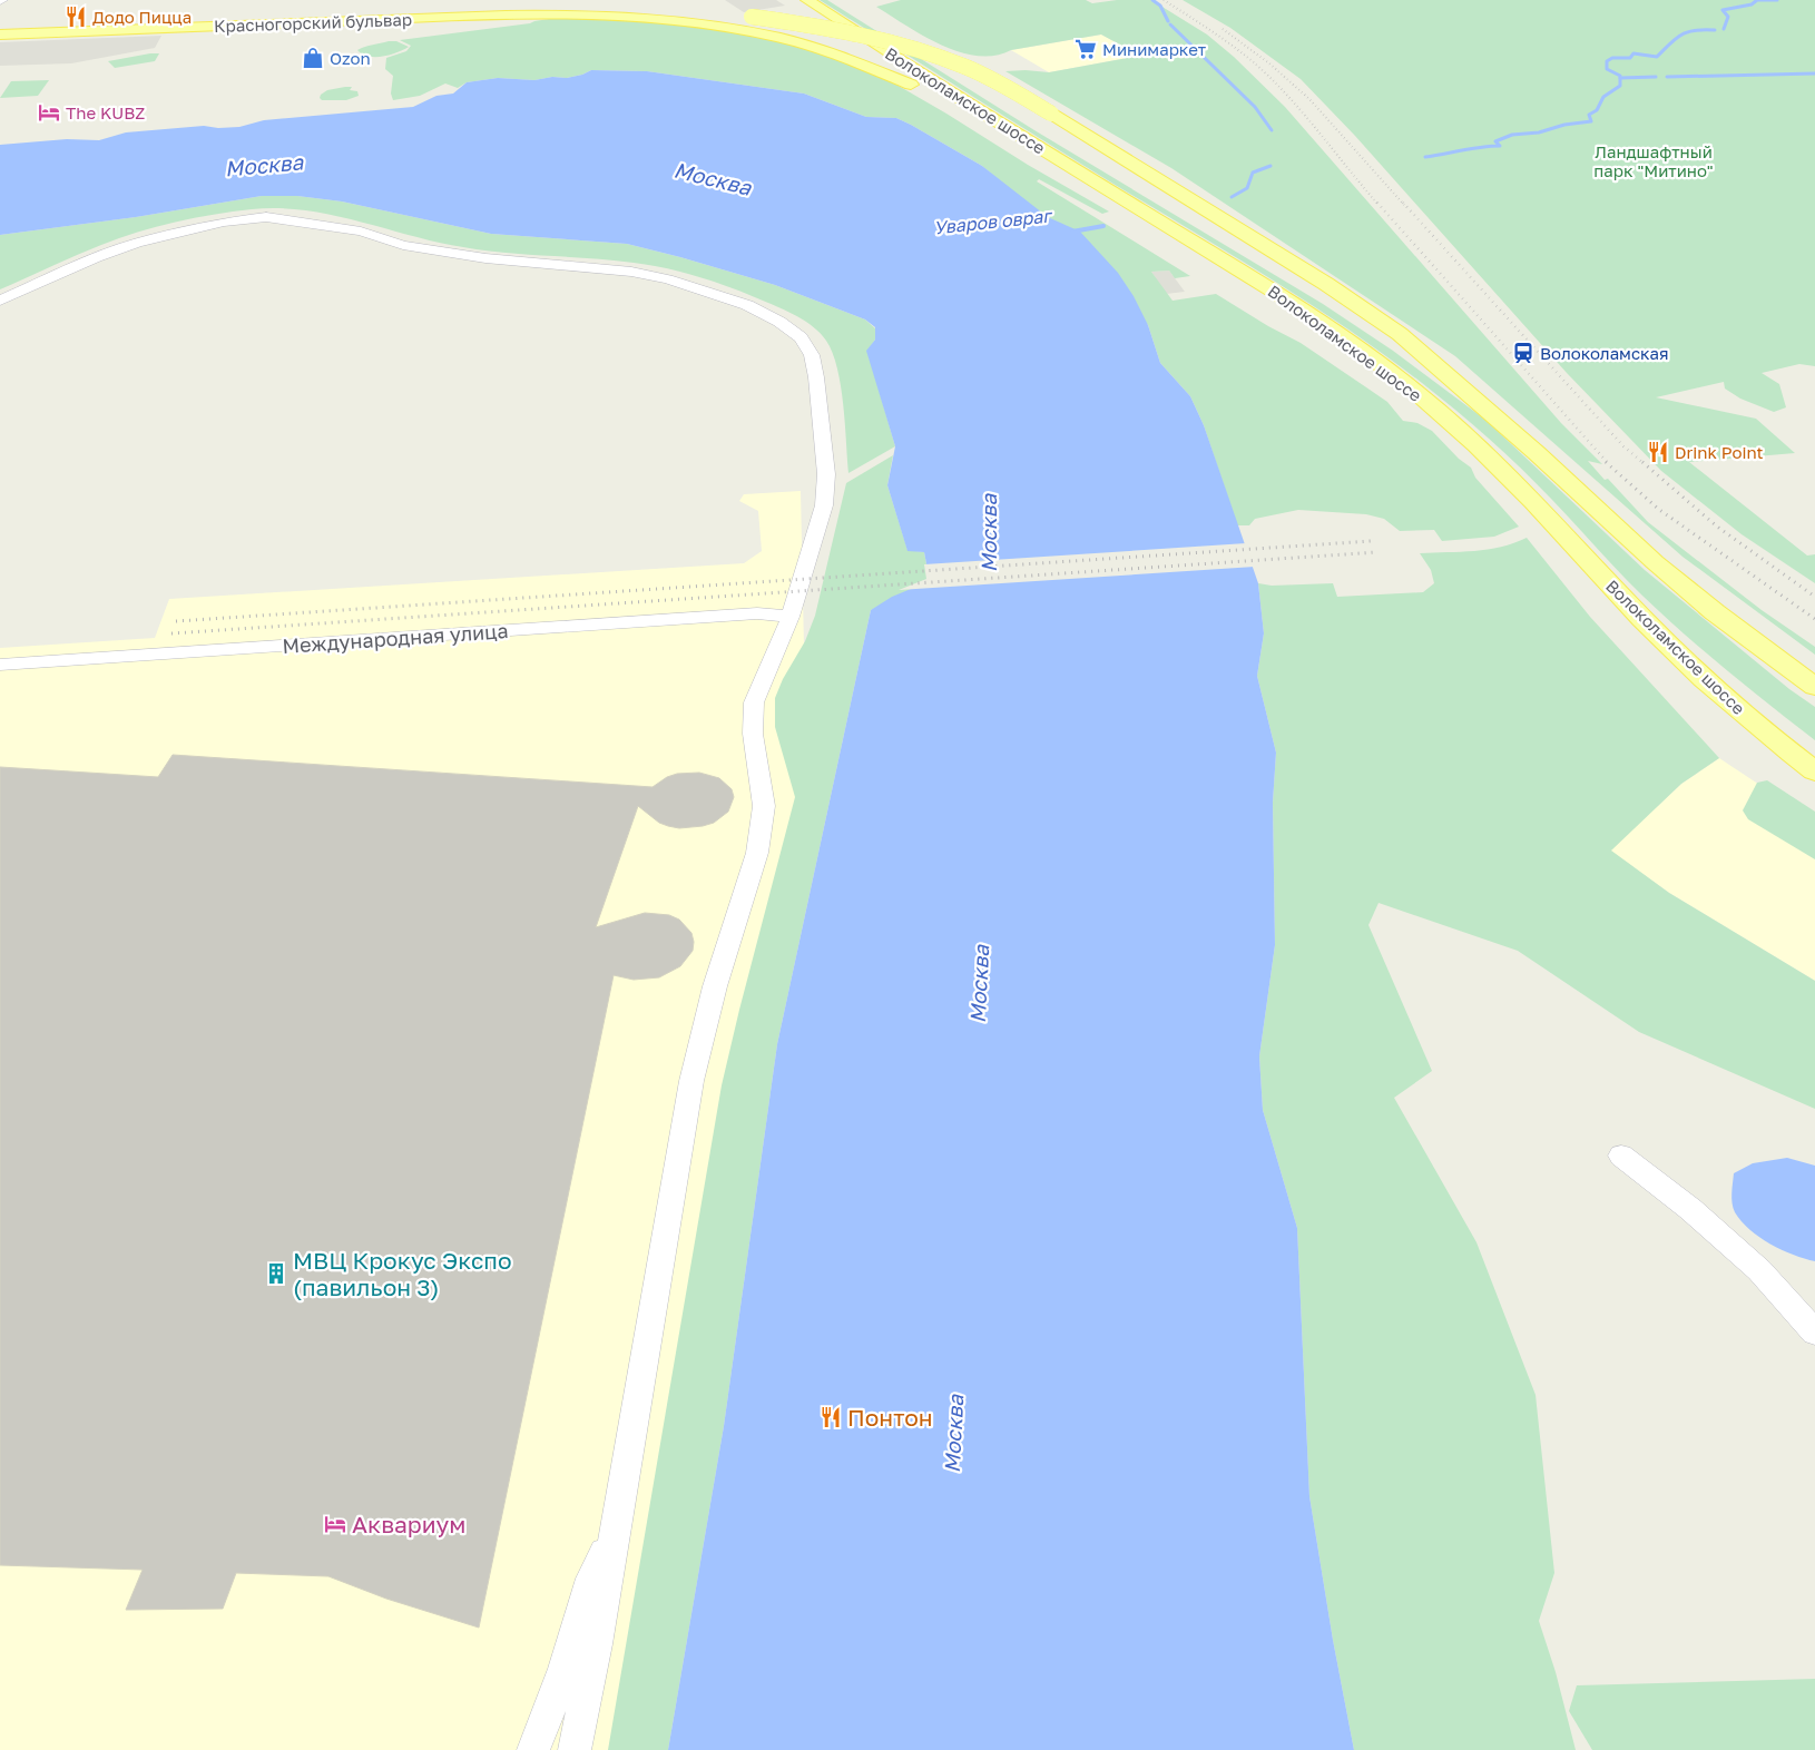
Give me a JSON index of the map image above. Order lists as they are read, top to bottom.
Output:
{
  "streets": {
    "main road": ["Красногорский бульвар", "Волоколамское шоссе"],
    "street": ["Международная улица"]
  },
  "crossings": [
    ["Красногорский бульвар", "Волоколамское шоссе"]
  ],
  "water": ["Москва", "Уваров овраг"],
  "parks": ["Ландшафтный парк \"Митино\""],
  "places": {
    "restaurant": ["Додо Пицца", "Drink Point", "Понтон"],
    "supermarket": ["Минимаркет"],
    "shop": ["Ozon"],
    "hotel": ["The KUBZ", "Аквариум"],
    "station": ["Волоколамская"],
    "building": ["МВЦ Крокус Экспо (павильон 3)"]
  }
}
